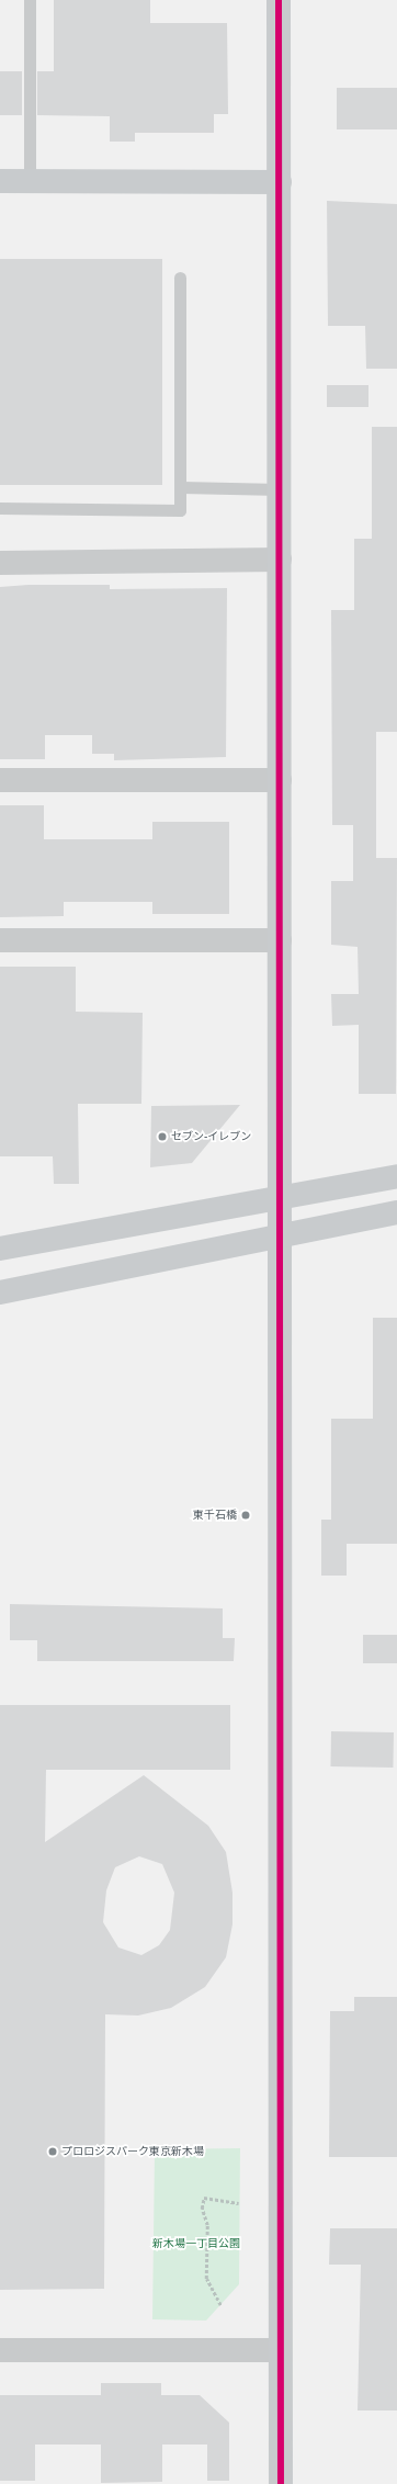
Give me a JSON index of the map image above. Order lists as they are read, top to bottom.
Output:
{
  "parks": ["新木場一丁目公園"],
  "places": ["セブン-イレブン", "東千石橋", "プロロジスパーク東京新木場"]
}
